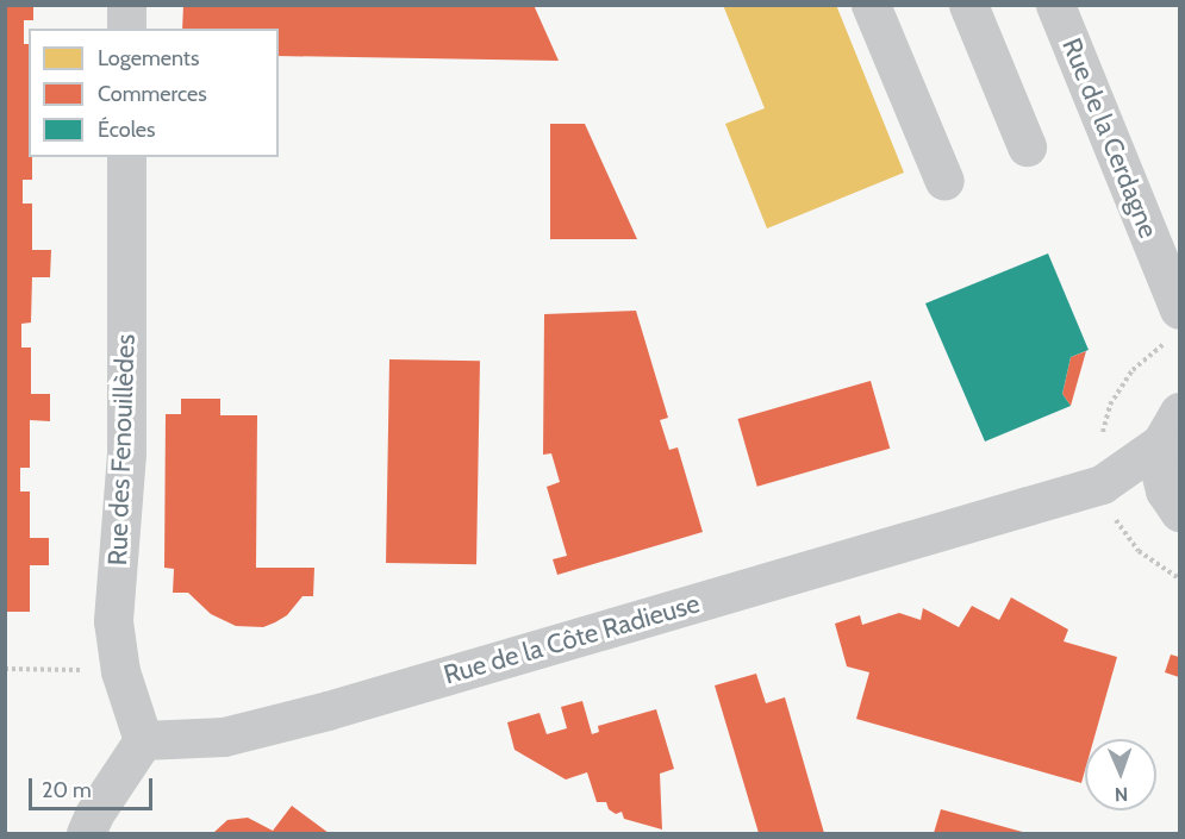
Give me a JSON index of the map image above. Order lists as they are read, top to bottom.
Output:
{
  "streets": {
    "street": ["Rue de la Cerdagne", "Rue des Fenouillèdes", "Rue de la Côte Radieuse"]
  },
  "crossings": [
    ["Rue des Fenouillèdes", "Rue de la Côte Radieuse"]
  ],
  "legend": ["Logements", "Commerces", "Écoles"],
  "scale_bar": "20 m",
  "north": "bottom"
}
